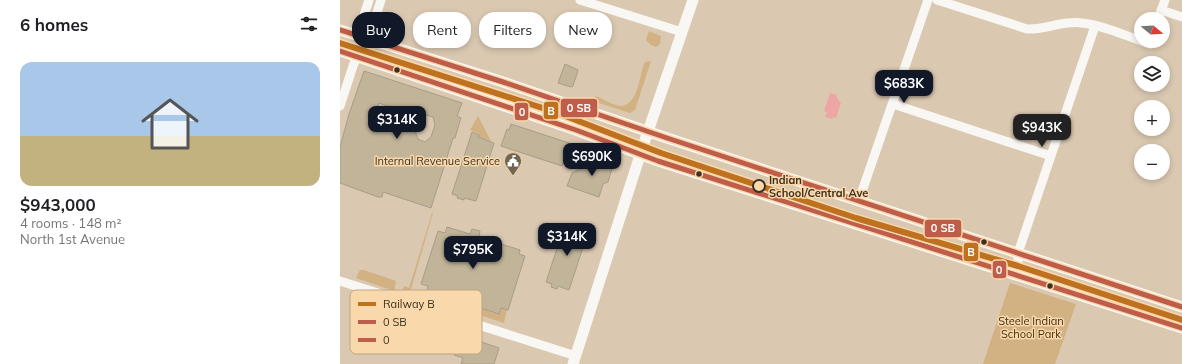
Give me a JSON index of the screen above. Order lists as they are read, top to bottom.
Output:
{
  "parks": ["Steele Indian School Park"],
  "places": {
    "public building": ["Internal Revenue Service"],
    "other": ["Indian School/Central Ave"]
  },
  "lines": ["rail line B", "transit line 0"],
  "legend": ["Railway B", "0 SB", "0"],
  "north": "right",
  "page": {
    "heading": "6 homes",
    "map_buttons": ["+", "−"],
    "chip": [
      "Buy",
      "Rent",
      "Filters",
      "New"
    ],
    "list": [
      {
        "name": "$943,000",
        "note": "4 rooms · 148 m² · North 1st Avenue"
      }
    ],
    "price": [
      "$683K",
      "$314K",
      "$943K",
      "$690K",
      "$314K",
      "$795K"
    ]
  }
}
